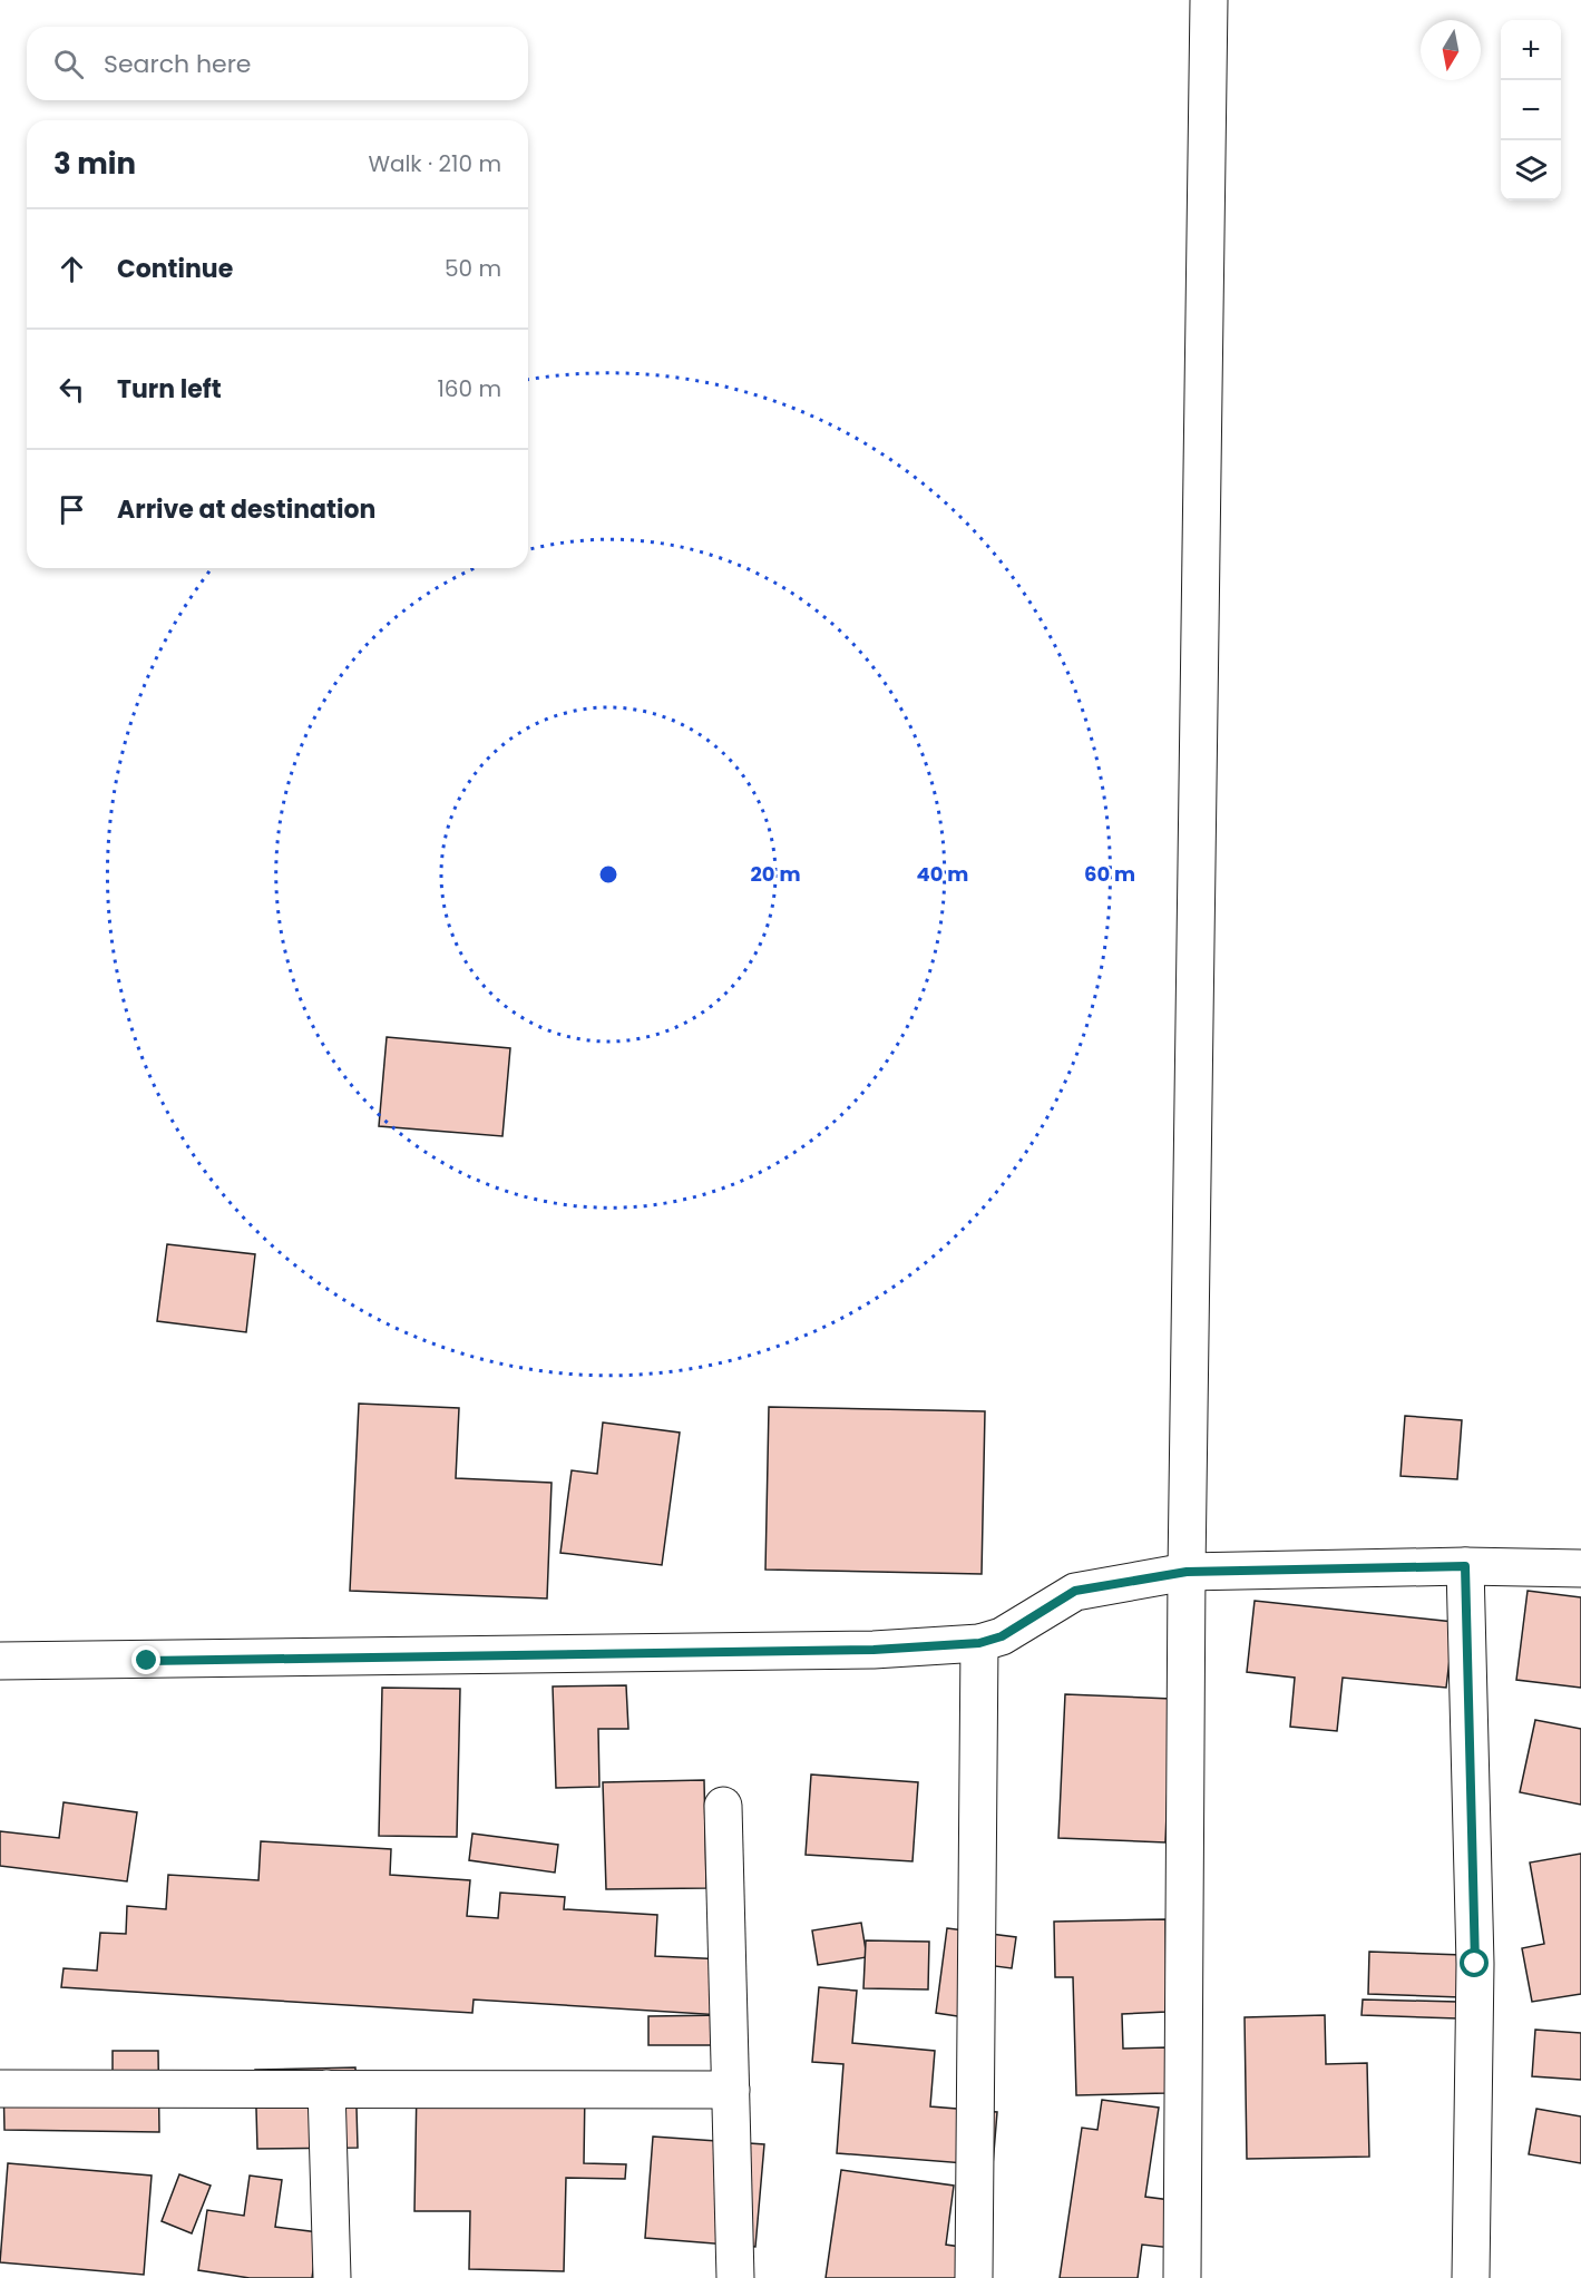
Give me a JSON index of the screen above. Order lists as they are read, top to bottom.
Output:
{
  "north": "bottom",
  "page": {
    "map_buttons": ["+", "−"],
    "search": "Search here",
    "heading": ["3 min", "Walk · 210 m"],
    "list": [
      ["Continue", "50 m"],
      ["Turn left", "160 m"],
      "Arrive at destination"
    ]
  },
  "rings": ["20 m", "40 m", "60 m"]
}
